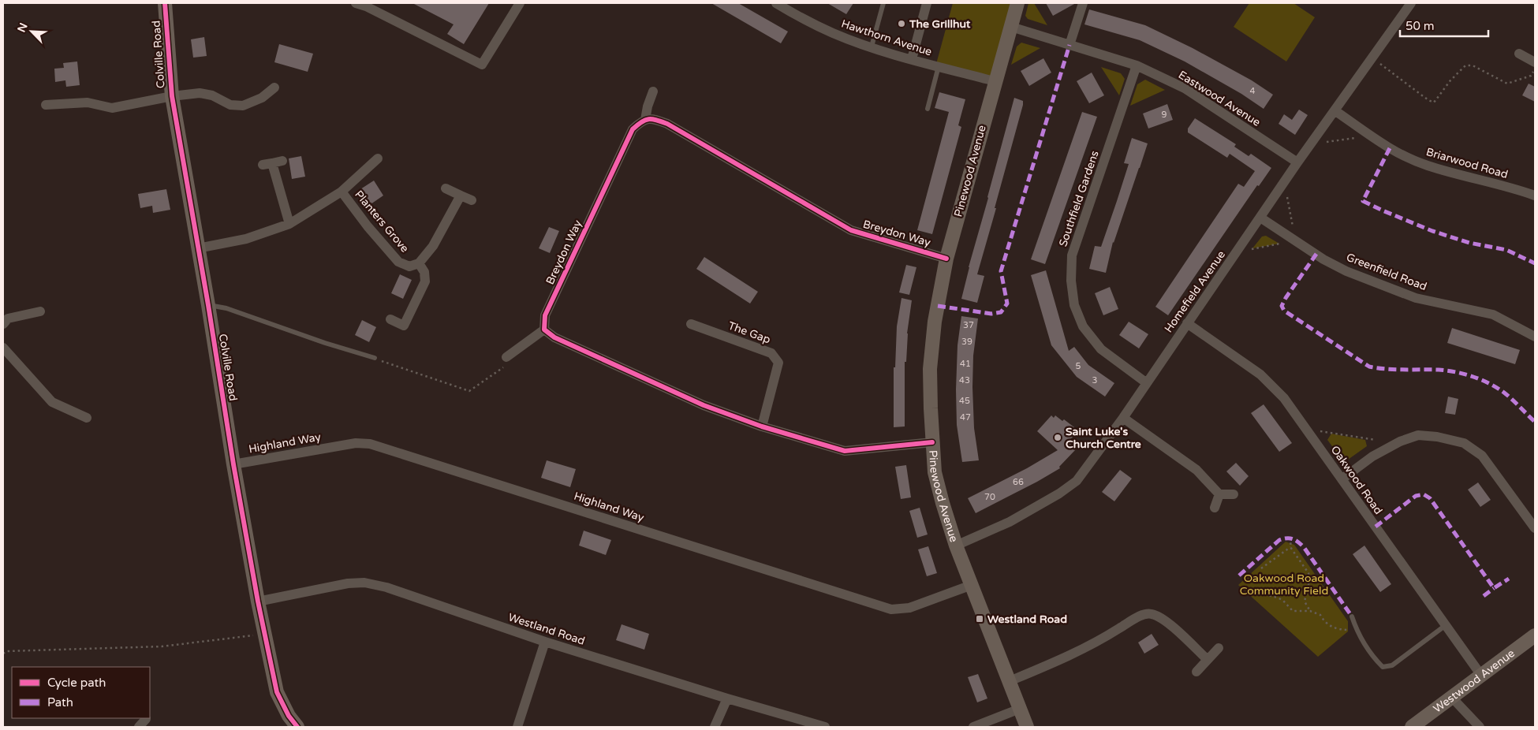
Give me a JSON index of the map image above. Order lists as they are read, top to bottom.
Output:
{
  "streets": {
    "street": [
      "Hawthorn Avenue",
      "Colville Road",
      "Eastwood Avenue",
      "Briarwood Road",
      "Pinewood Avenue",
      "Southfield Gardens",
      "Planters Grove",
      "Breydon Way",
      "Greenfield Road",
      "Homefield Avenue",
      "The Gap",
      "Highland Way",
      "Oakwood Road",
      "Westland Road",
      "Westwood Avenue"
    ]
  },
  "crossings": [
    ["Hawthorn Avenue", "Pinewood Avenue"],
    ["Colville Road", "Planters Grove"],
    ["Colville Road", "Highland Way"],
    ["Colville Road", "Westland Road"],
    ["Eastwood Avenue", "Pinewood Avenue"],
    ["Eastwood Avenue", "Southfield Gardens"],
    ["Eastwood Avenue", "Homefield Avenue"],
    ["Briarwood Road", "Homefield Avenue"],
    ["Pinewood Avenue", "Breydon Way"],
    ["Pinewood Avenue", "Homefield Avenue"],
    ["Pinewood Avenue", "Highland Way"],
    ["Southfield Gardens", "Homefield Avenue"],
    ["Greenfield Road", "Homefield Avenue"],
    ["Homefield Avenue", "Oakwood Road"],
    ["Oakwood Road", "Westwood Avenue"]
  ],
  "parks": ["Oakwood Road Community Field"],
  "places": {
    "other": ["The Grillhut", "Saint Luke's Church Centre"],
    "transit": ["Westland Road"]
  },
  "house_numbers": [
    "4",
    "9",
    "37",
    "39",
    "41",
    "5",
    "43",
    "3",
    "45",
    "47",
    "66",
    "70"
  ],
  "legend": ["Cycle path", "Path"],
  "scale_bar": "50 m",
  "north": "top left"
}
